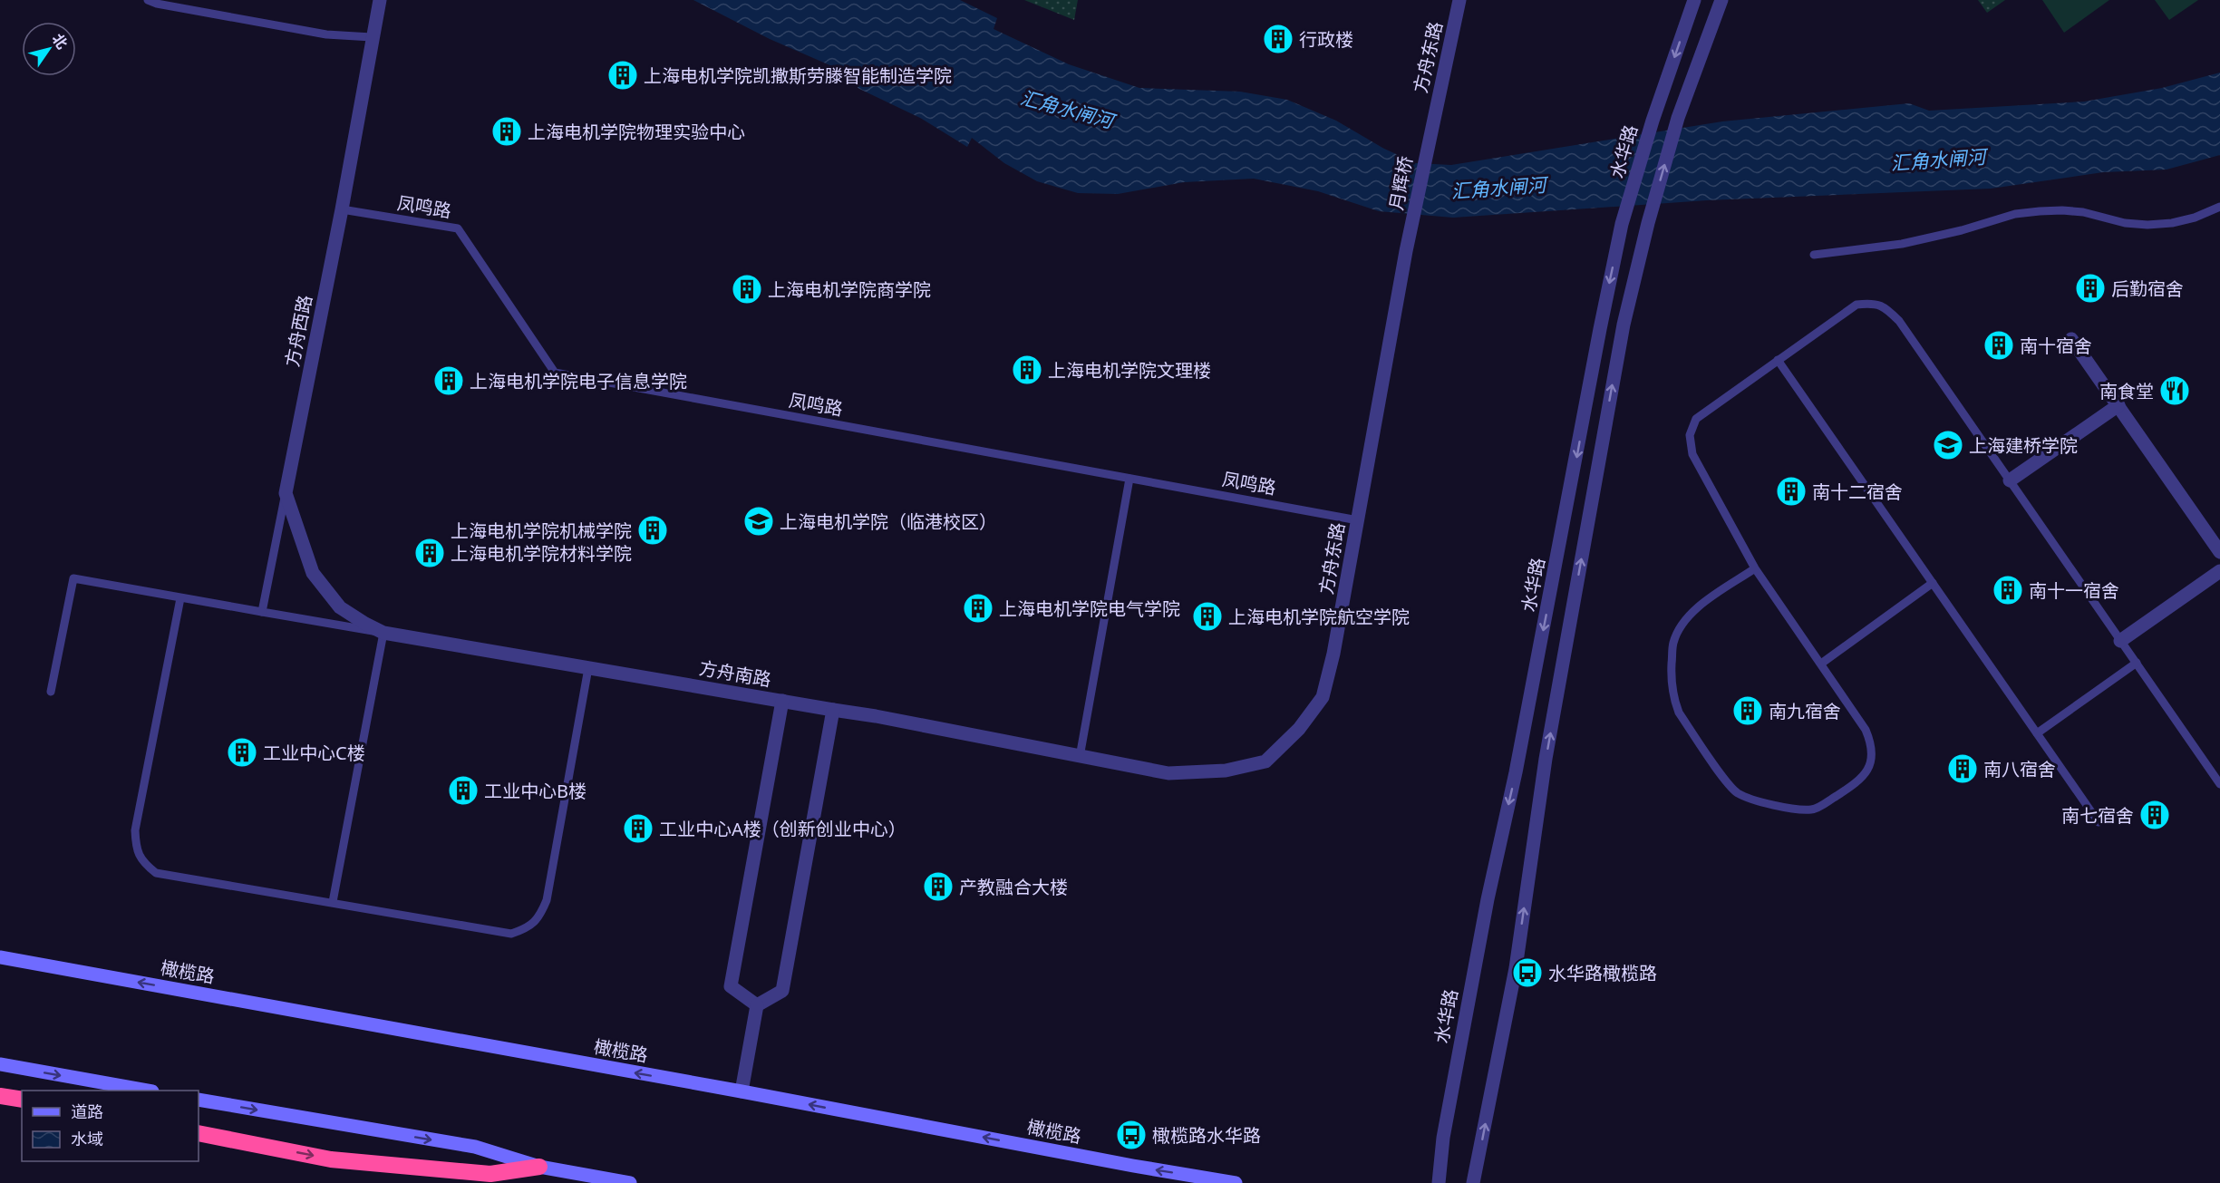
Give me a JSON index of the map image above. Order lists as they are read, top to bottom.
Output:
{
  "streets": {
    "main road": ["橄榄路"],
    "street": [
      "方舟东路",
      "水华路",
      "月辉桥",
      "方舟西路",
      "方舟南路"
    ],
    "lane": ["凤鸣路"]
  },
  "crossings": [
    ["方舟东路", "月辉桥"],
    ["方舟东路", "凤鸣路"],
    ["方舟东路", "方舟南路"],
    ["凤鸣路", "方舟西路"]
  ],
  "water": ["汇角水闸河"],
  "places": {
    "building": [
      "行政楼",
      "上海电机学院凯撒斯劳滕智能制造学院",
      "上海电机学院物理实验中心",
      "后勤宿舍",
      "上海电机学院商学院",
      "南十宿舍",
      "上海电机学院文理楼",
      "上海电机学院电子信息学院",
      "南十二宿舍",
      "上海电机学院机械学院",
      "上海电机学院材料学院",
      "南十一宿舍",
      "上海电机学院电气学院",
      "上海电机学院航空学院",
      "南九宿舍",
      "工业中心C楼",
      "南八宿舍",
      "工业中心B楼",
      "南七宿舍",
      "工业中心A楼（创新创业中心）",
      "产教融合大楼"
    ],
    "restaurant": ["南食堂"],
    "school or university": ["上海建桥学院", "上海电机学院（临港校区）"],
    "bus stop": ["水华路橄榄路", "橄榄路水华路"]
  },
  "legend": ["道路", "水域"],
  "north": "top right"
}
